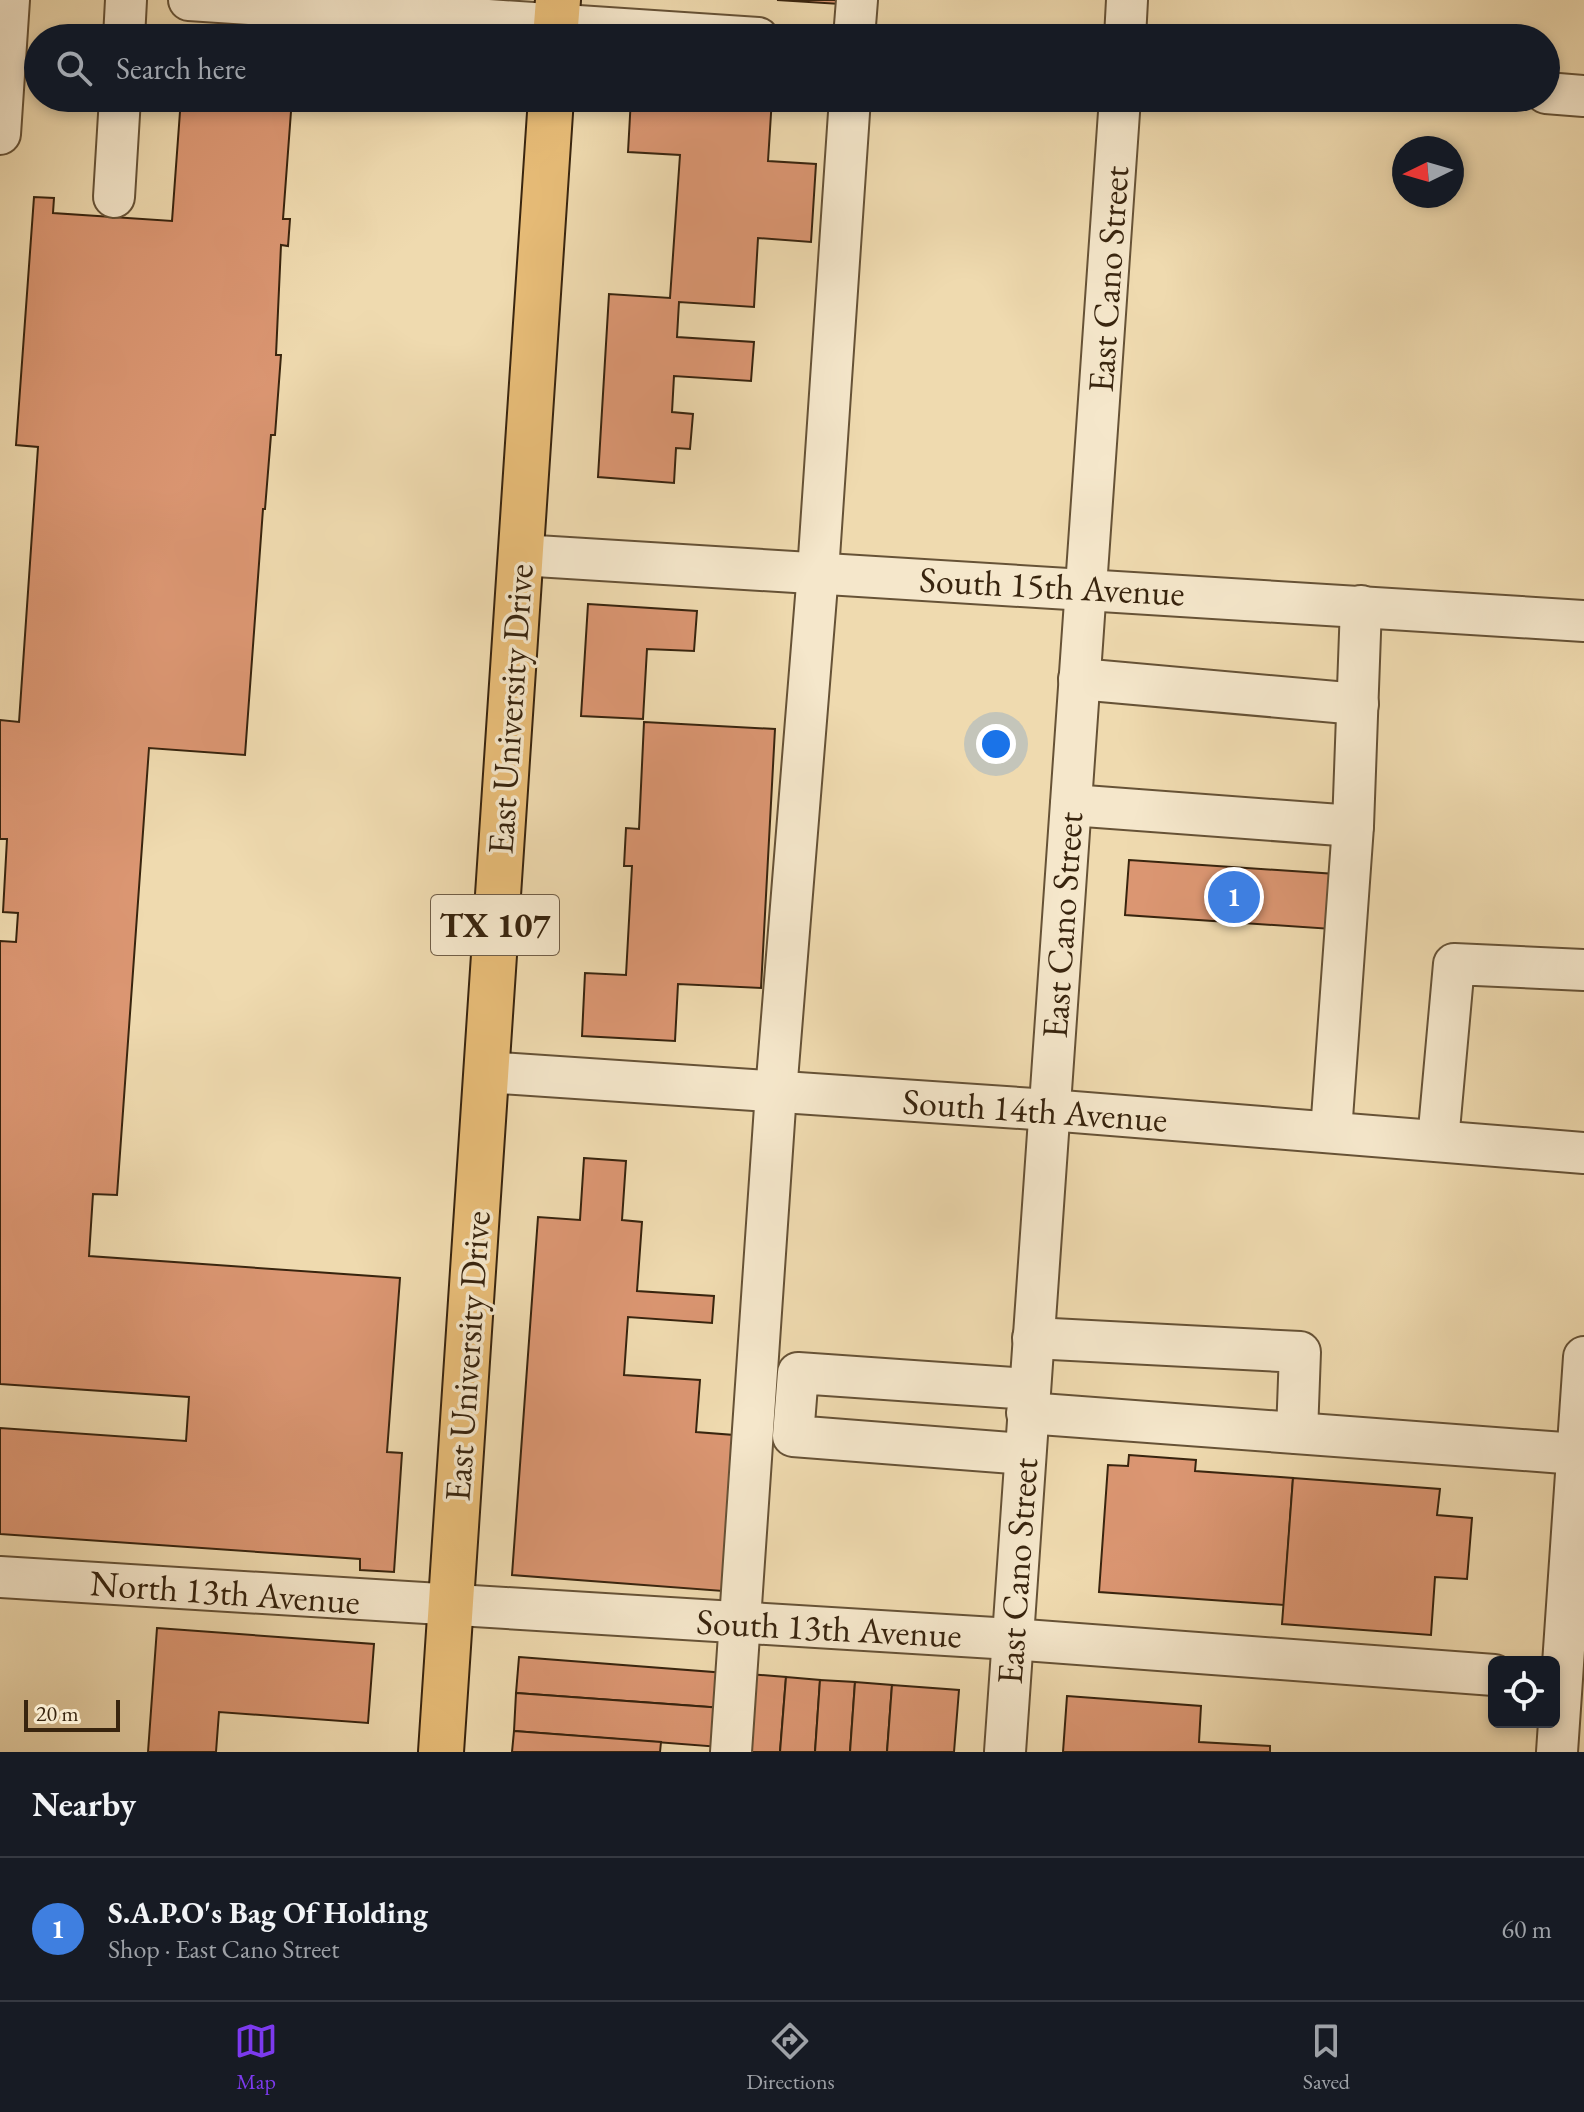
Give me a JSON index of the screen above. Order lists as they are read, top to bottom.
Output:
{
  "streets": {
    "main road": ["East University Drive", "TX 107"],
    "street": [
      "East Cano Street",
      "South 15th Avenue",
      "South 14th Avenue",
      "North 13th Avenue",
      "South 13th Avenue"
    ]
  },
  "crossings": [
    ["East Cano Street", "South 15th Avenue"],
    ["East Cano Street", "South 14th Avenue"],
    ["East Cano Street", "South 13th Avenue"],
    ["South 15th Avenue", "East University Drive"],
    ["East University Drive", "South 14th Avenue"],
    ["East University Drive", "North 13th Avenue"],
    ["East University Drive", "South 13th Avenue"],
    ["North 13th Avenue", "South 13th Avenue"]
  ],
  "scale_bar": "20 m",
  "north": "left",
  "page": {
    "search": "Search here",
    "pins": "1",
    "scale": "20 m",
    "heading": "Nearby",
    "list": [
      {
        "mark": "1",
        "name": "S.A.P.O's Bag Of Holding",
        "note": "Shop · East Cano Street",
        "value": "60 m"
      }
    ],
    "nav": ["Map", "Directions", "Saved"]
  }
}
